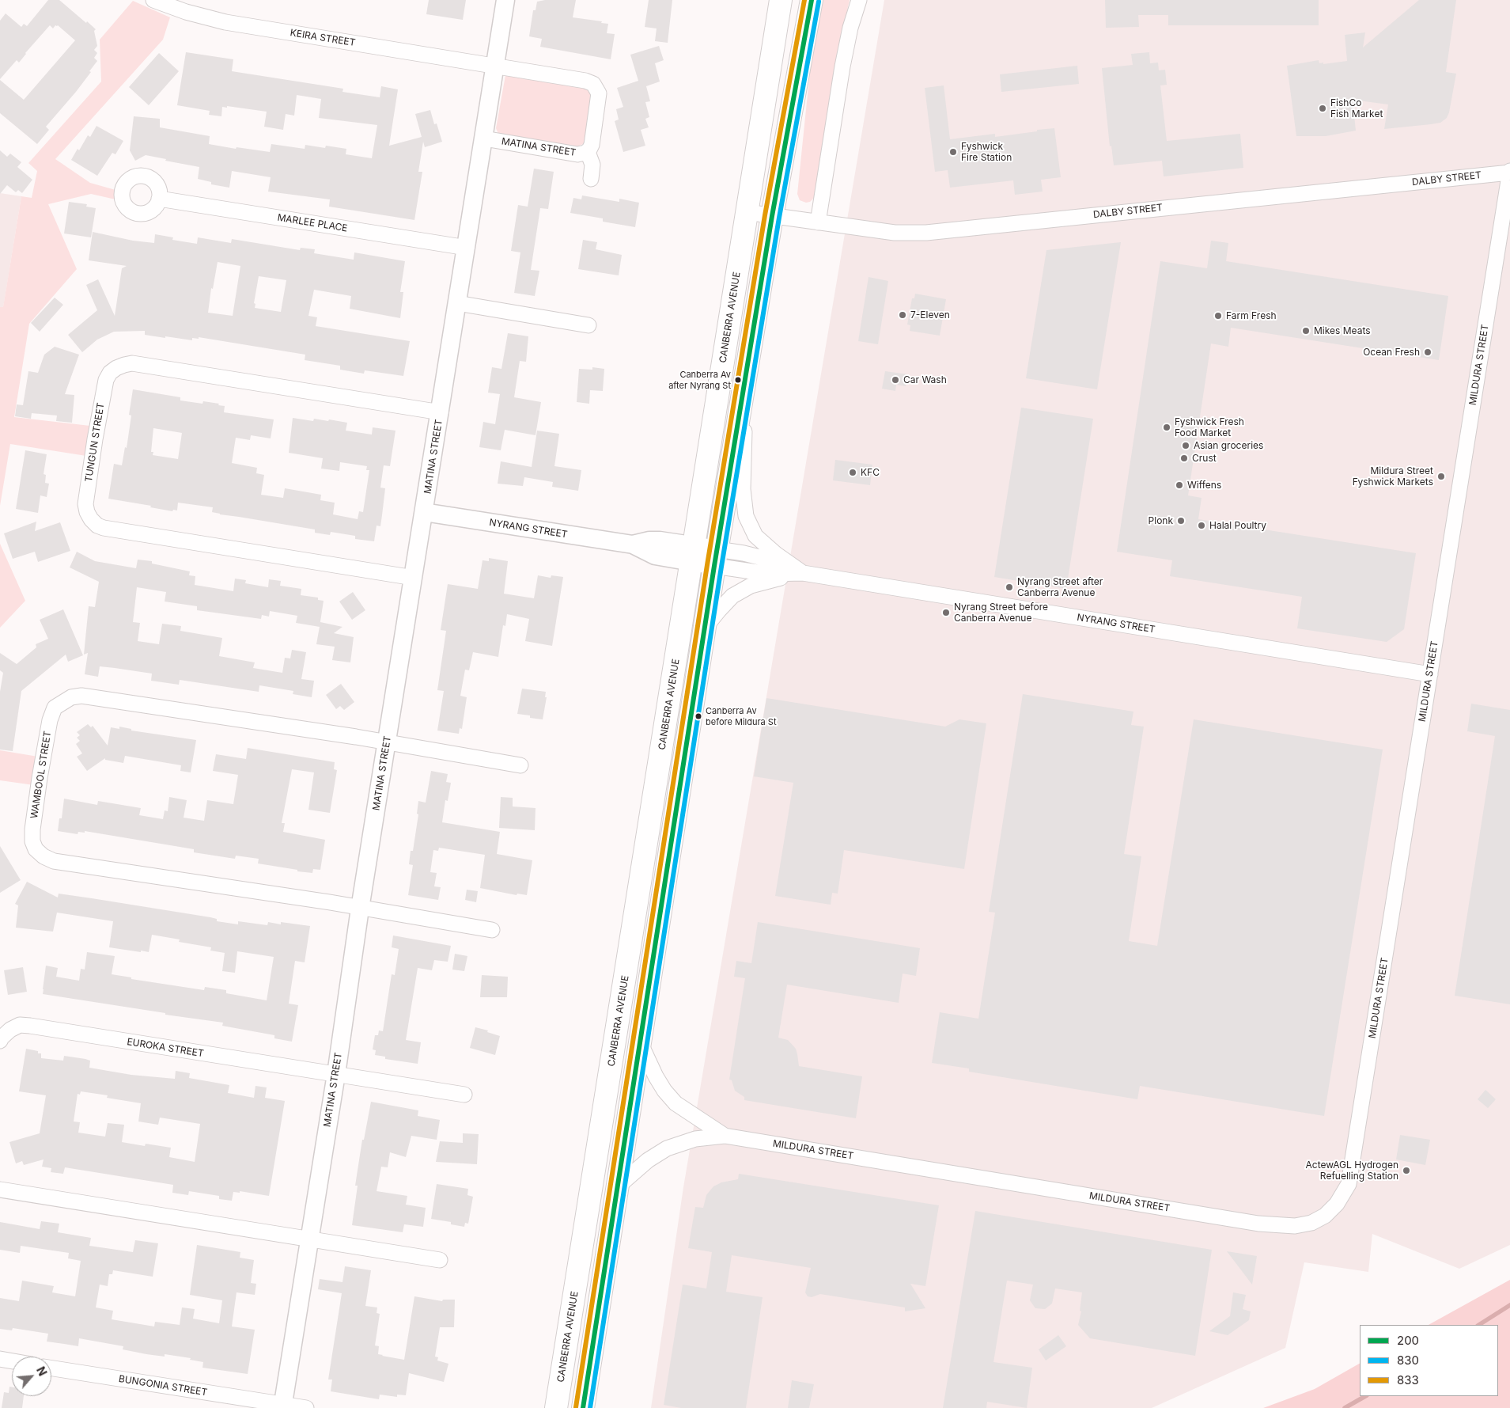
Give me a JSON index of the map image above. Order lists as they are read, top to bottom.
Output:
{
  "streets": {
    "highway": ["CANBERRA AVENUE"],
    "street": [
      "KEIRA STREET",
      "MATINA STREET",
      "DALBY STREET",
      "MARLEE PLACE",
      "MILDURA STREET",
      "TUNGUN STREET",
      "NYRANG STREET",
      "WAMBOOL STREET",
      "EUROKA STREET",
      "BUNGONIA STREET"
    ]
  },
  "crossings": [
    ["KEIRA STREET", "MATINA STREET"],
    ["MATINA STREET", "MARLEE PLACE"],
    ["MATINA STREET", "TUNGUN STREET"],
    ["MATINA STREET", "NYRANG STREET"],
    ["MATINA STREET", "WAMBOOL STREET"],
    ["MATINA STREET", "EUROKA STREET"],
    ["MATINA STREET", "BUNGONIA STREET"],
    ["DALBY STREET", "CANBERRA AVENUE"],
    ["DALBY STREET", "MILDURA STREET"],
    ["CANBERRA AVENUE", "NYRANG STREET"],
    ["MILDURA STREET", "NYRANG STREET"]
  ],
  "places": [
    "FishCo Fish Market",
    "Fyshwick Fire Station",
    "7-Eleven",
    "Farm Fresh",
    "Mikes Meats",
    "Ocean Fresh",
    "Canberra Av after Nyrang St",
    "Car Wash",
    "Fyshwick Fresh Food Market",
    "Asian groceries",
    "Crust",
    "KFC",
    "Mildura Street Fyshwick Markets",
    "Wiffens",
    "Plonk",
    "Halal Poultry",
    "Nyrang Street after Canberra Avenue",
    "Nyrang Street before Canberra Avenue",
    "Canberra Av before Mildura St",
    "ActewAGL Hydrogen Refuelling Station"
  ],
  "lines": ["transit line 200", "transit line 833", "transit line 830"],
  "legend": ["200", "830", "833"],
  "north": "top right"
}
